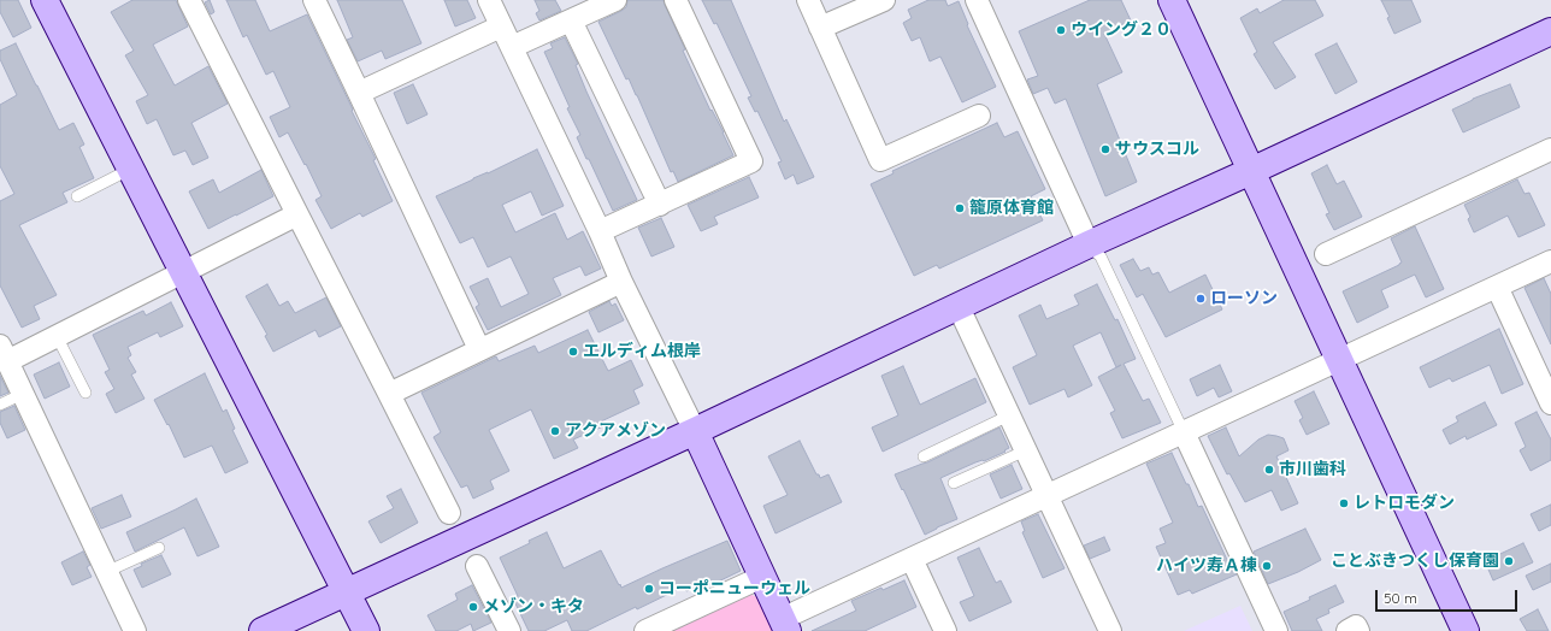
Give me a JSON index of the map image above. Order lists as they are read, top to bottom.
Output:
{
  "places": [
    "ウイング２０",
    "サウスコル",
    "籠原体育館",
    "ローソン",
    "エルディム根岸",
    "アクアメゾン",
    "市川歯科",
    "レトロモダン",
    "ことぶきつくし保育園",
    "ハイツ寿Ａ棟",
    "コーポニューウェル",
    "メゾン・キタ"
  ],
  "scale_bar": "50 m"
}
